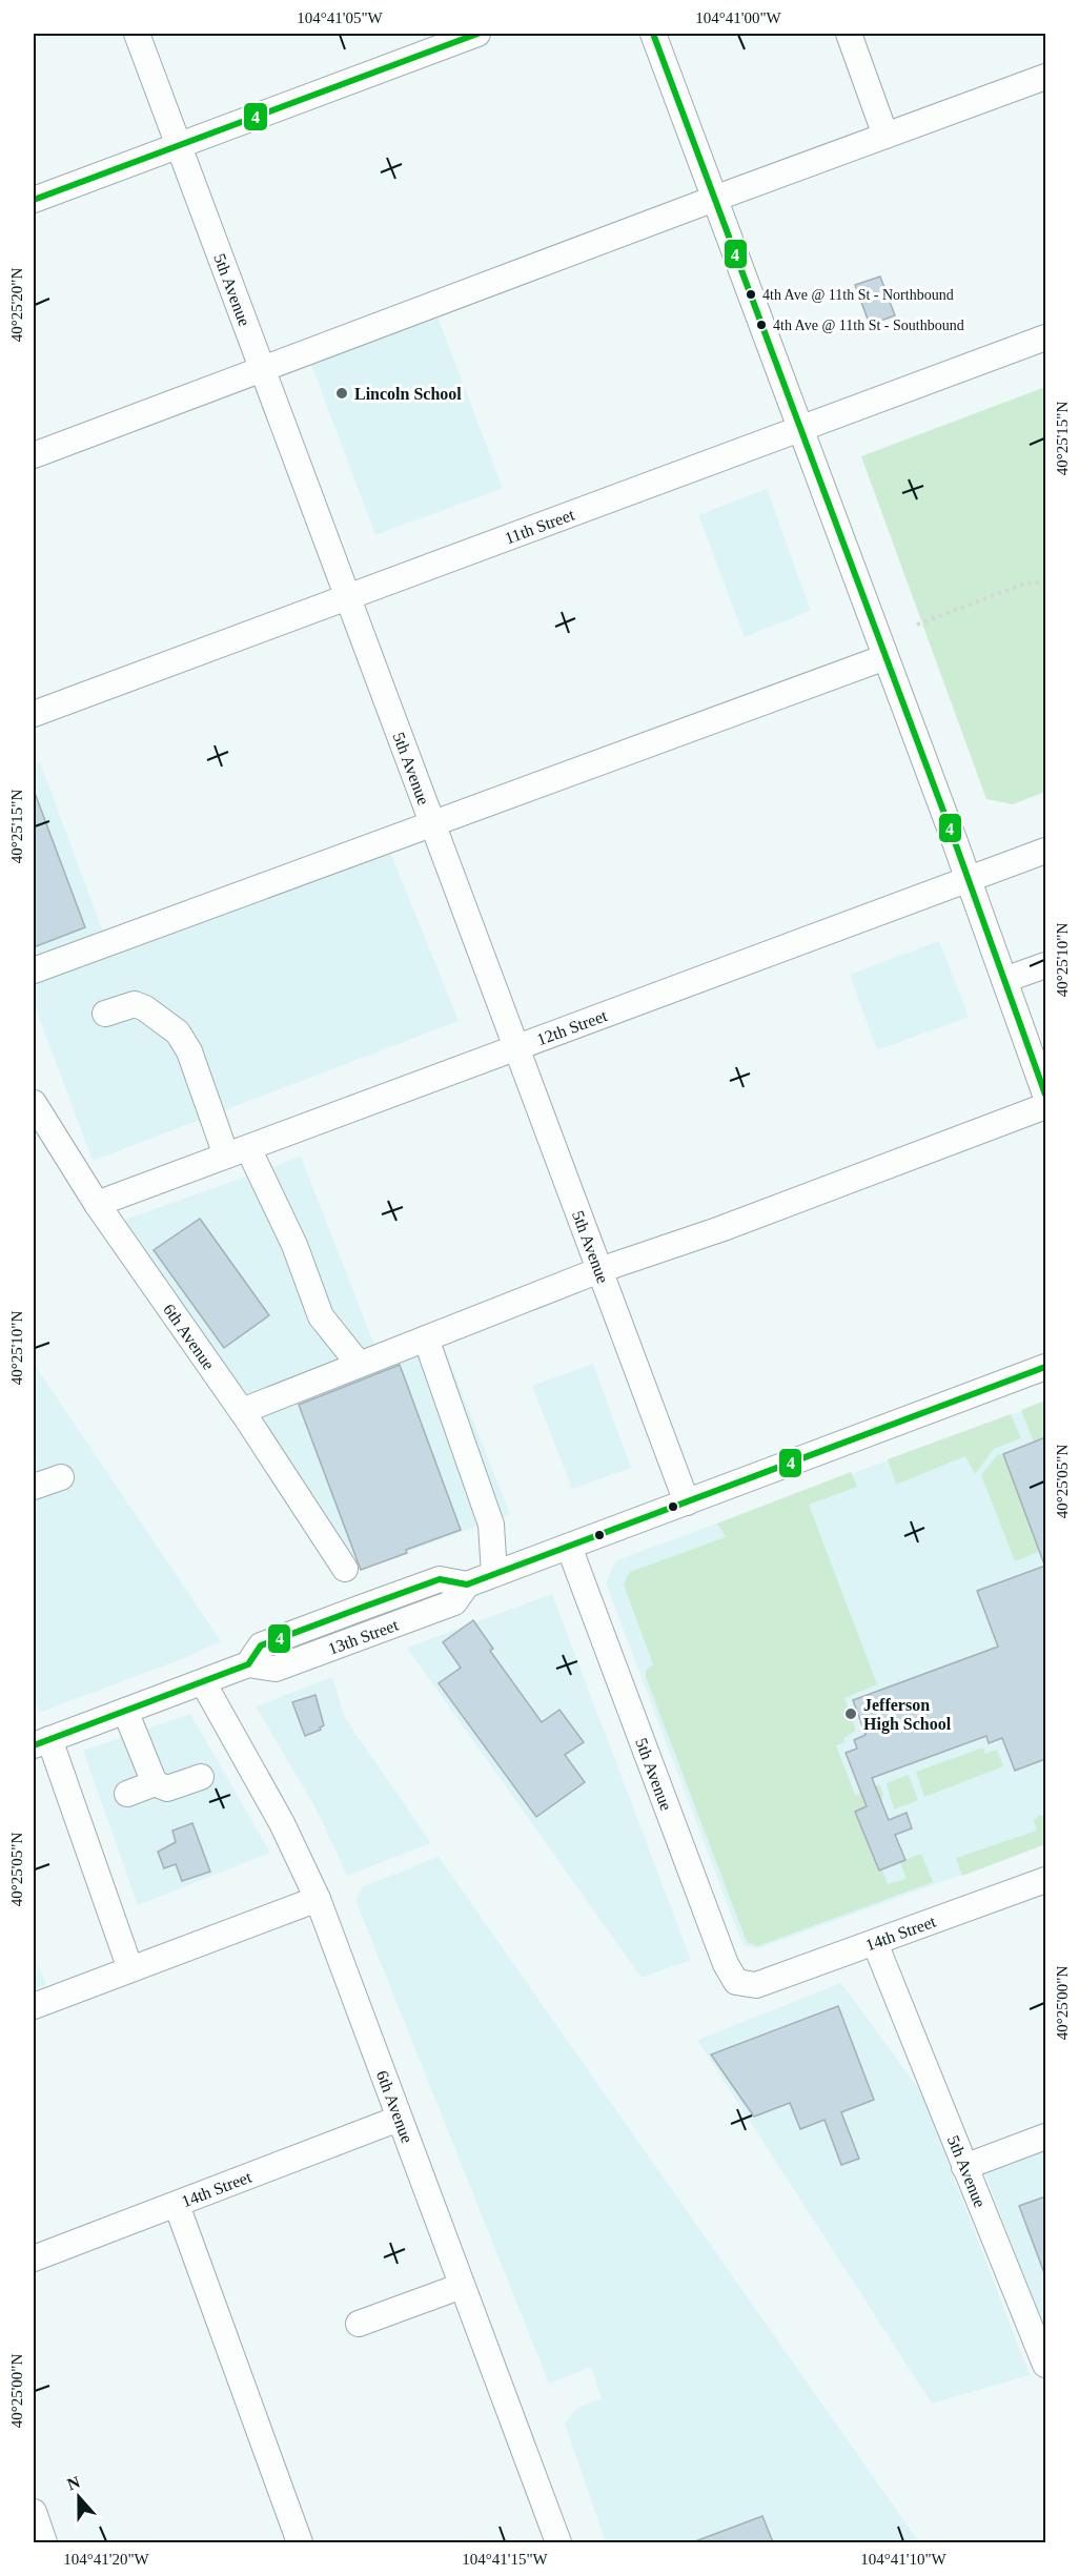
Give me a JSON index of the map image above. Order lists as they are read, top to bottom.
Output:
{
  "streets": {
    "street": [
      "5th Avenue",
      "11th Street",
      "12th Street",
      "6th Avenue",
      "13th Street",
      "14th Street"
    ]
  },
  "crossings": [
    ["5th Avenue", "11th Street"],
    ["5th Avenue", "12th Street"],
    ["5th Avenue", "13th Street"],
    ["5th Avenue", "14th Street"],
    ["12th Street", "6th Avenue"],
    ["6th Avenue", "13th Street"],
    ["6th Avenue", "14th Street"]
  ],
  "places": [
    "4th Ave @ 11th St - Northbound",
    "4th Ave @ 11th St - Southbound",
    "Lincoln School",
    "Jefferson High School"
  ],
  "lines": ["transit line 4"],
  "north": "top",
  "coordinates": [
    "104°41'05\"W",
    "104°41'00\"W",
    "40°25'20\"N",
    "40°25'15\"N",
    "40°25'10\"N",
    "40°25'05\"N",
    "40°25'00\"N",
    "104°41'20\"W",
    "104°41'15\"W",
    "104°41'10\"W"
  ]
}
